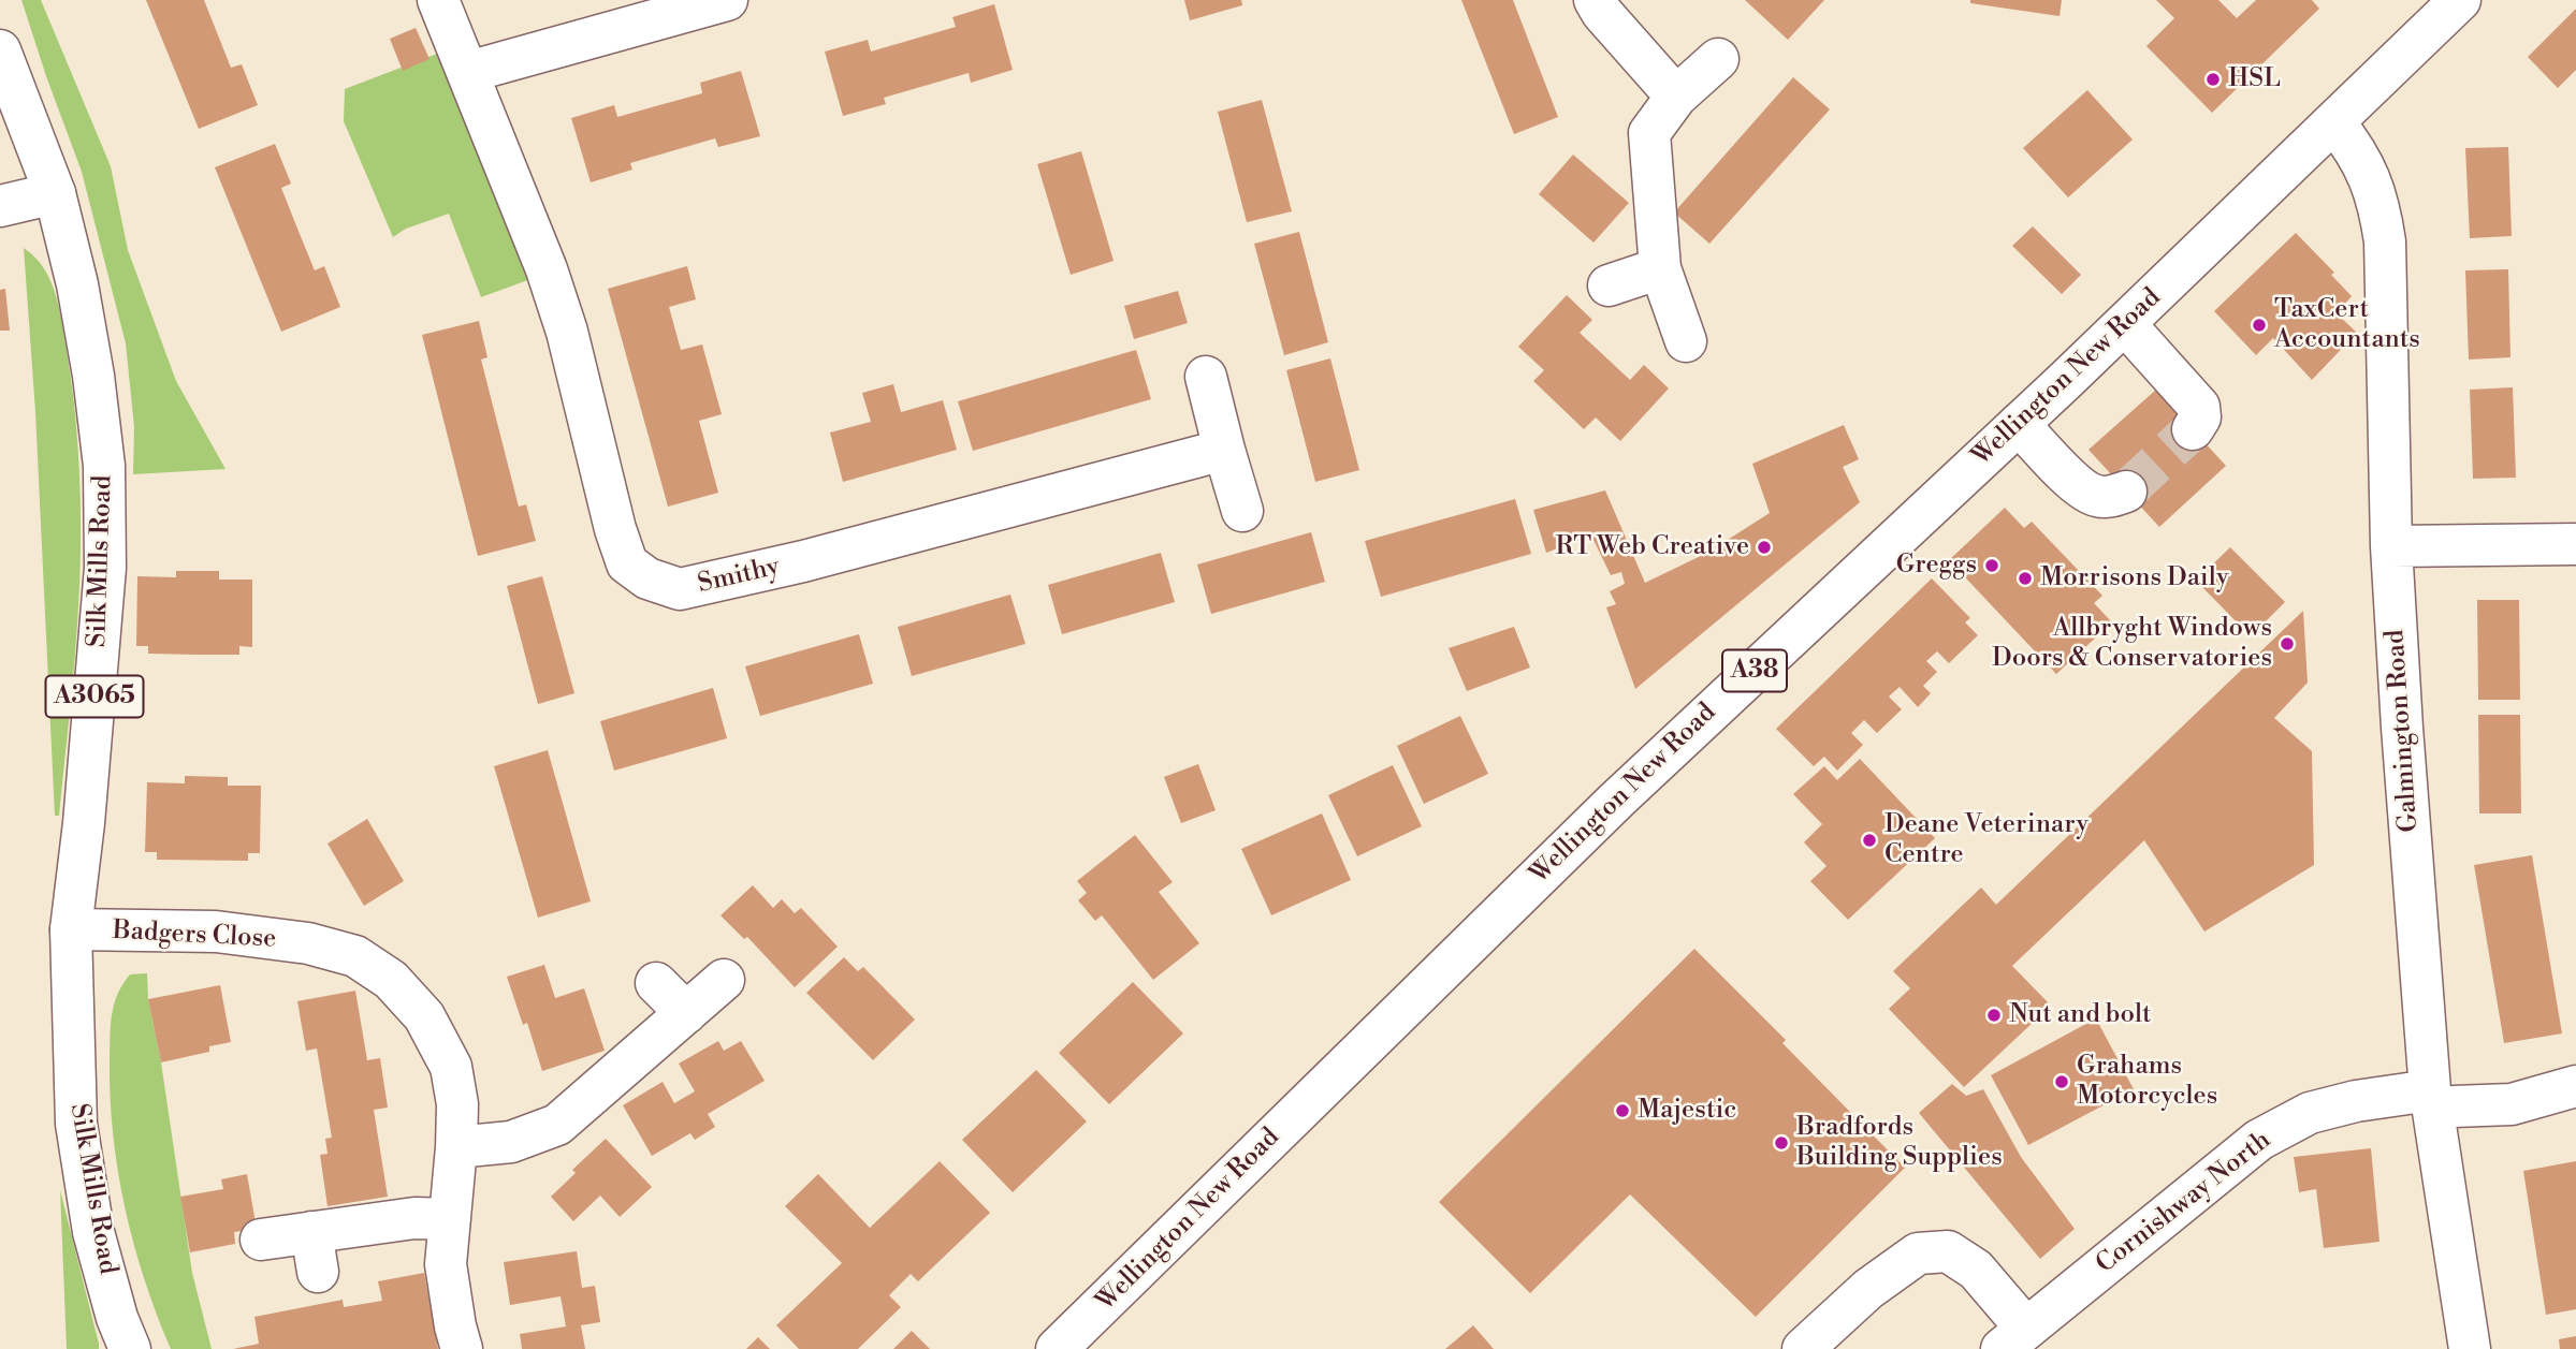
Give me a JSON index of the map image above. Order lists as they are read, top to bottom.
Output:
{
  "streets": {
    "street": [
      "Wellington New Road",
      "Silk Mills Road",
      "Smithy",
      "A38",
      "A3065",
      "Galmington Road",
      "Badgers Close",
      "Cornishway North"
    ]
  },
  "crossings": [
    ["Wellington New Road", "Galmington Road"],
    ["Silk Mills Road", "Badgers Close"],
    ["Galmington Road", "Cornishway North"]
  ],
  "places": [
    "HSL",
    "TaxCert Accountants",
    "RT Web Creative",
    "Greggs",
    "Morrisons Daily",
    "Allbryght Windows Doors & Conservatories",
    "Deane Veterinary Centre",
    "Nut and bolt",
    "Grahams Motorcycles",
    "Majestic",
    "Bradfords Building Supplies"
  ]
}
